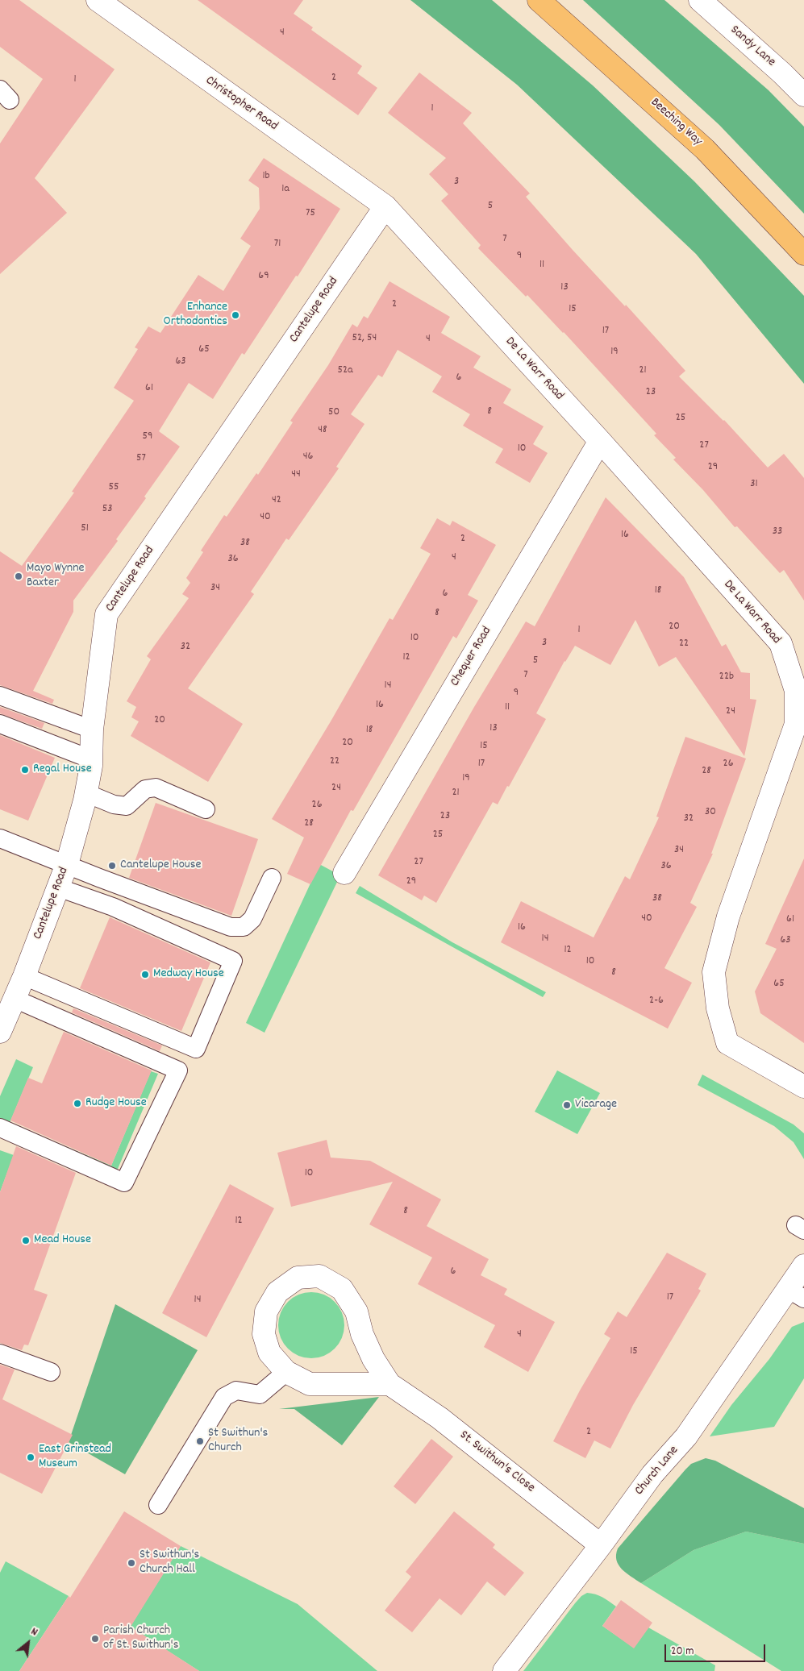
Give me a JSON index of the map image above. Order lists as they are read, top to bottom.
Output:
{
  "streets": {
    "highway": ["Beeching Way"],
    "street": [
      "Sandy Lane",
      "Christopher Road",
      "Cantelupe Road",
      "De La Warr Road",
      "Chequer Road",
      "St. Swithun's Close",
      "Church Lane"
    ]
  },
  "crossings": [
    ["Christopher Road", "Cantelupe Road"],
    ["Christopher Road", "De La Warr Road"],
    ["Cantelupe Road", "De La Warr Road"],
    ["De La Warr Road", "Chequer Road"],
    ["St. Swithun's Close", "Church Lane"]
  ],
  "places": [
    "Enhance Orthodontics",
    "Mayo Wynne Baxter",
    "Regal House",
    "Cantelupe House",
    "Medway House",
    "Rudge House",
    "Vicarage",
    "Mead House",
    "St Swithun's Church",
    "East Grinstead Museum",
    "St Swithun's Church Hall",
    "Parish Church of St. Swithun's"
  ],
  "house_numbers": [
    "4",
    "2",
    "1",
    "1",
    "1b",
    "3",
    "1a",
    "5",
    "75",
    "7",
    "71",
    "9",
    "11",
    "69",
    "13",
    "2",
    "15",
    "17",
    "52, 54",
    "4",
    "65",
    "19",
    "63",
    "52a",
    "21",
    "6",
    "61",
    "23",
    "8",
    "50",
    "25",
    "48",
    "59",
    "27",
    "10",
    "46",
    "57",
    "29",
    "44",
    "31",
    "55",
    "42",
    "53",
    "40",
    "51",
    "33",
    "16",
    "2",
    "38",
    "4",
    "36",
    "34",
    "18",
    "6",
    "8",
    "20",
    "1",
    "10",
    "3",
    "22",
    "32",
    "12",
    "5",
    "7",
    "22b",
    "14",
    "9",
    "16",
    "11",
    "24",
    "20",
    "13",
    "18",
    "20",
    "15",
    "22",
    "17",
    "26",
    "28",
    "19",
    "24",
    "21",
    "26",
    "30",
    "23",
    "32",
    "28",
    "25",
    "34",
    "27",
    "36",
    "29",
    "38",
    "40",
    "61",
    "16",
    "14",
    "63",
    "12",
    "10",
    "8",
    "65",
    "2-6",
    "10",
    "8",
    "12",
    "6",
    "17",
    "14",
    "4",
    "15",
    "2"
  ],
  "scale_bar": "20 m",
  "north": "top right"
}
